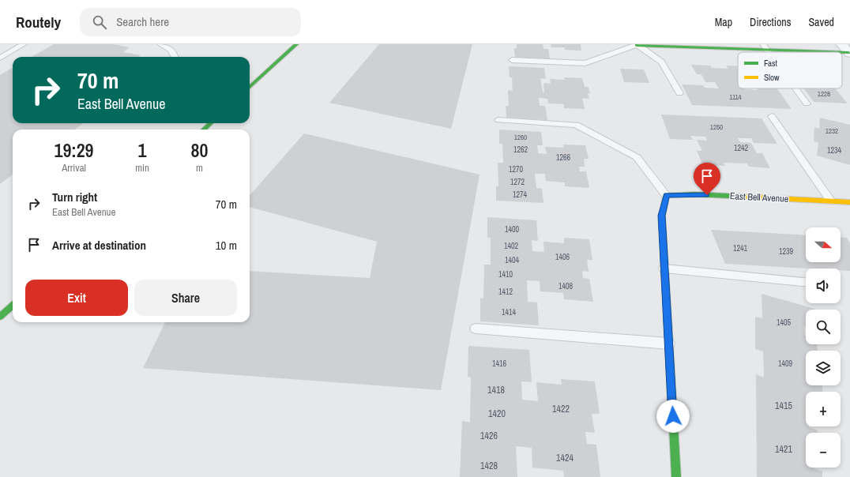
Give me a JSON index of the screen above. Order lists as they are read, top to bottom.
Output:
{
  "streets": {
    "street": ["East Bell Avenue"]
  },
  "house_numbers": [
    "1228",
    "1114",
    "1250",
    "1232",
    "1260",
    "1242",
    "1262",
    "1234",
    "1266",
    "1270",
    "1272",
    "1274",
    "1400",
    "1402",
    "1241",
    "1239",
    "1406",
    "1404",
    "1410",
    "1408",
    "1412",
    "1414",
    "1405",
    "1416",
    "1409",
    "1418",
    "1415",
    "1422",
    "1420",
    "1426",
    "1421",
    "1424",
    "1428"
  ],
  "legend": ["Fast", "Slow"],
  "north": "right",
  "page": {
    "header": "Routely",
    "search": "Search here",
    "nav": ["Map", "Directions", "Saved"],
    "turn": ["70 m", "East Bell Avenue"],
    "eta": [
      "19:29",
      "Arrival",
      "1",
      "min",
      "80",
      "m"
    ],
    "list": [
      {
        "name": "Turn right",
        "note": "East Bell Avenue",
        "value": "70 m"
      },
      {
        "name": "Arrive at destination",
        "value": "10 m"
      }
    ],
    "map_buttons": ["+", "−"],
    "buttons": ["Exit", "Share"]
  }
}
